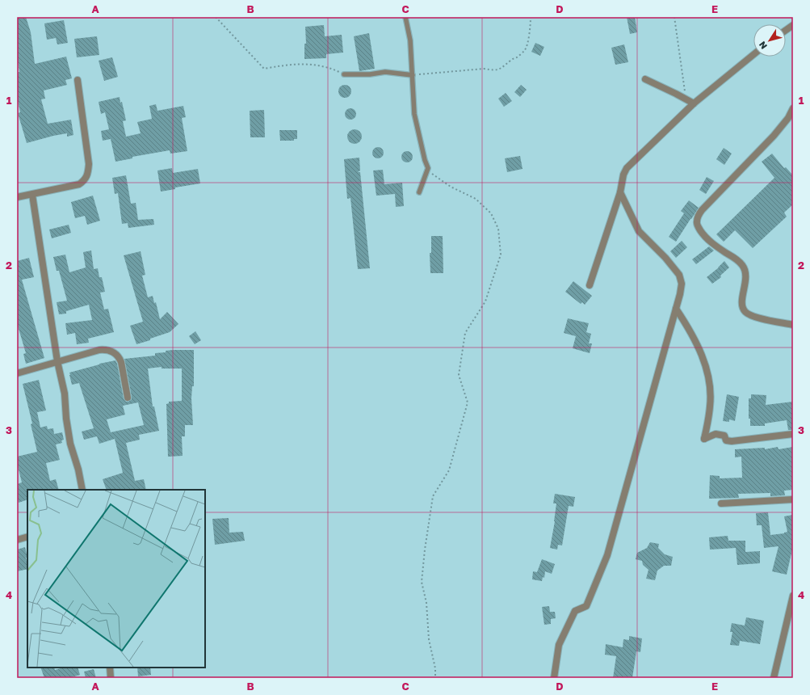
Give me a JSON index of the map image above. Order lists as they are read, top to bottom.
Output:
{
  "north": "bottom left",
  "grid": {
    "columns": [
      "A",
      "B",
      "C",
      "D",
      "E"
    ],
    "rows": [
      "1",
      "2",
      "3",
      "4"
    ]
  }
}
